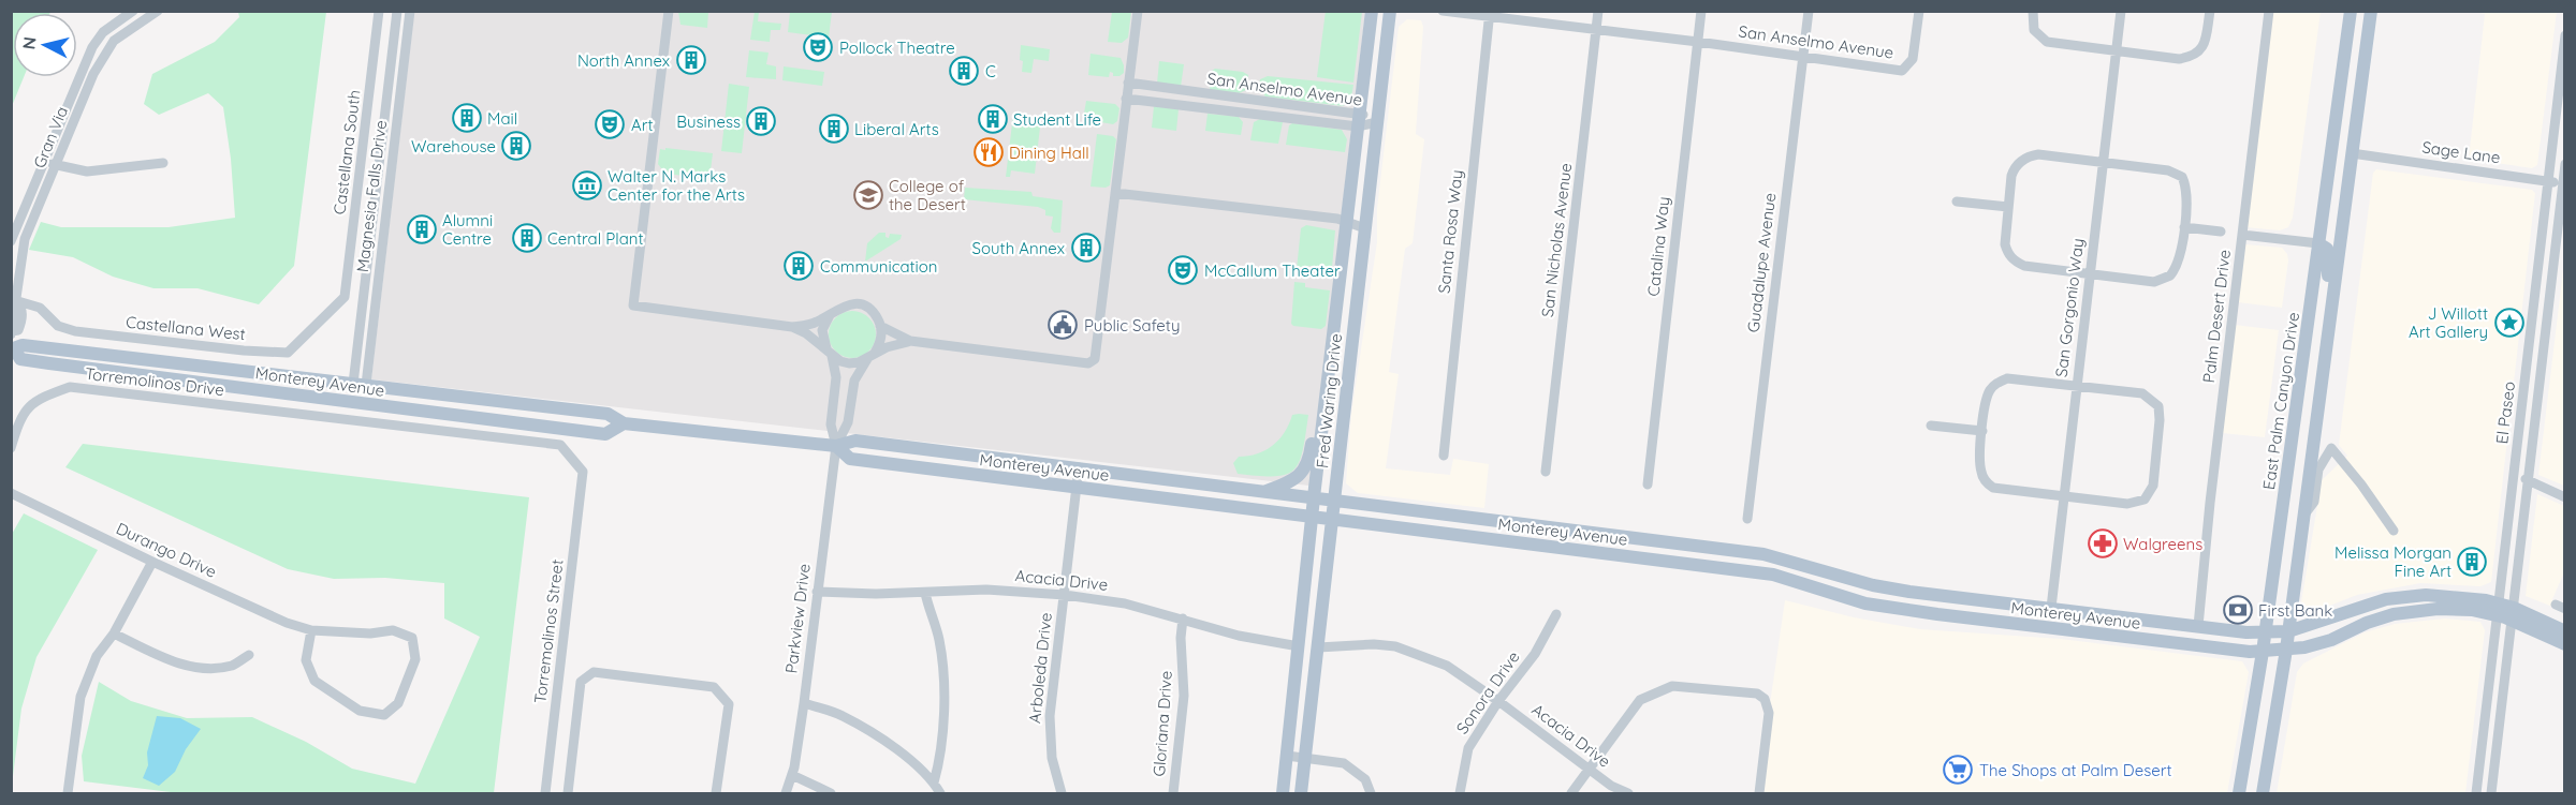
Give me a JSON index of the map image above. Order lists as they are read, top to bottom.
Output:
{
  "streets": {
    "main road": ["Monterey Avenue", "Fred Waring Drive", "East Palm Canyon Drive"],
    "street": [
      "San Anselmo Avenue",
      "Gran Via",
      "Castellana South",
      "Sage Lane",
      "Magnesia Falls Drive",
      "Santa Rosa Way",
      "San Nicholas Avenue",
      "Catalina Way",
      "Guadalupe Avenue",
      "San Gorgonio Way",
      "Palm Desert Drive",
      "Castellana West",
      "Torremolinos Drive",
      "El Paseo",
      "Durango Drive",
      "Acacia Drive",
      "Parkview Drive",
      "Torremolinos Street",
      "Arboleda Drive",
      "Sonora Drive",
      "Gloriana Drive"
    ]
  },
  "crossings": [
    ["San Anselmo Avenue", "Santa Rosa Way"],
    ["San Anselmo Avenue", "San Nicholas Avenue"],
    ["San Anselmo Avenue", "Catalina Way"],
    ["San Anselmo Avenue", "Guadalupe Avenue"],
    ["San Anselmo Avenue", "Fred Waring Drive"],
    ["Gran Via", "Castellana West"],
    ["Castellana South", "Castellana West"],
    ["Sage Lane", "El Paseo"],
    ["Magnesia Falls Drive", "Monterey Avenue"],
    ["San Gorgonio Way", "Monterey Avenue"],
    ["Palm Desert Drive", "Monterey Avenue"],
    ["Torremolinos Drive", "Torremolinos Street"],
    ["Monterey Avenue", "Fred Waring Drive"],
    ["Monterey Avenue", "East Palm Canyon Drive"],
    ["Monterey Avenue", "El Paseo"],
    ["Monterey Avenue", "Parkview Drive"],
    ["Monterey Avenue", "Arboleda Drive"],
    ["Fred Waring Drive", "Acacia Drive"],
    ["Acacia Drive", "Parkview Drive"],
    ["Acacia Drive", "Arboleda Drive"],
    ["Acacia Drive", "Sonora Drive"],
    ["Acacia Drive", "Gloriana Drive"]
  ],
  "places": {
    "theatre": ["Pollock Theatre", "Art", "McCallum Theater"],
    "building": [
      "North Annex",
      "C",
      "Mail",
      "Student Life",
      "Business",
      "Liberal Arts",
      "Warehouse",
      "Alumni Centre",
      "Central Plant",
      "South Annex",
      "Communication",
      "Melissa Morgan Fine Art"
    ],
    "restaurant": ["Dining Hall"],
    "museum": ["Walter N. Marks Center for the Arts"],
    "school or university": ["College of the Desert"],
    "place": ["J Willott Art Gallery"],
    "public building": ["Public Safety"],
    "pharmacy": ["Walgreens"],
    "bank": ["First Bank"],
    "supermarket": ["The Shops at Palm Desert"]
  },
  "north": "left"
}
